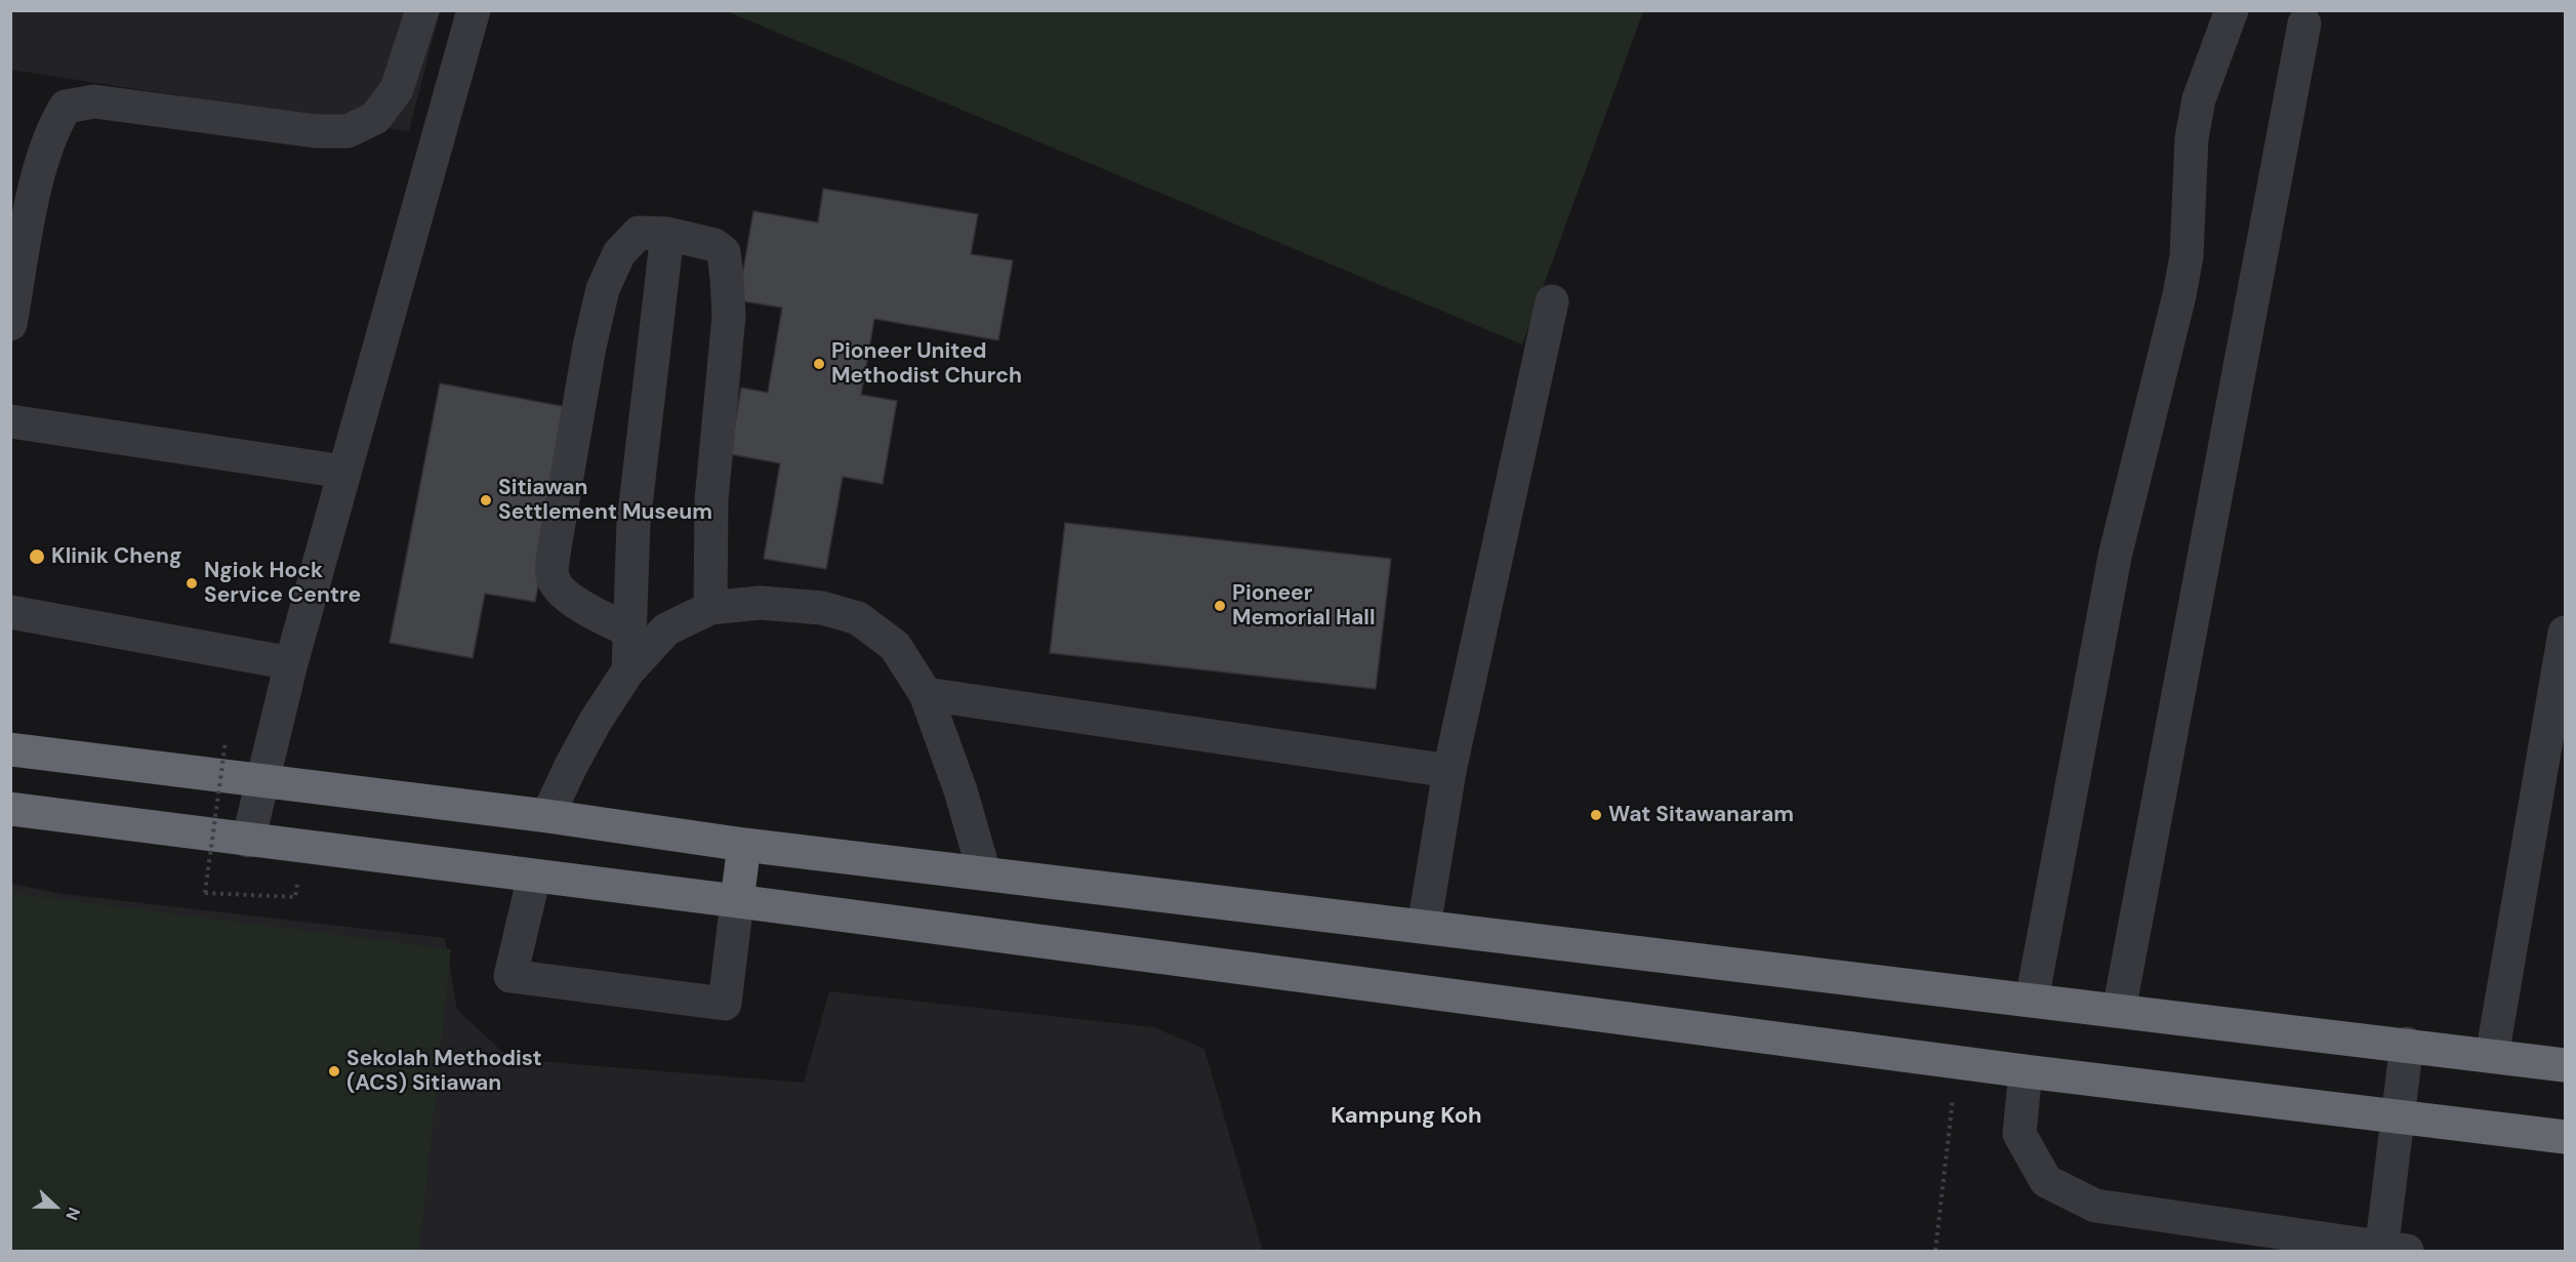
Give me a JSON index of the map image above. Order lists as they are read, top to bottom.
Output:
{
  "districts": ["Kampung Koh"],
  "places": [
    "Pioneer United Methodist Church",
    "Sitiawan Settlement Museum",
    "Klinik Cheng",
    "Ngiok Hock Service Centre",
    "Pioneer Memorial Hall",
    "Wat Sitawanaram",
    "Sekolah Methodist (ACS) Sitiawan"
  ],
  "north": "right"
}
